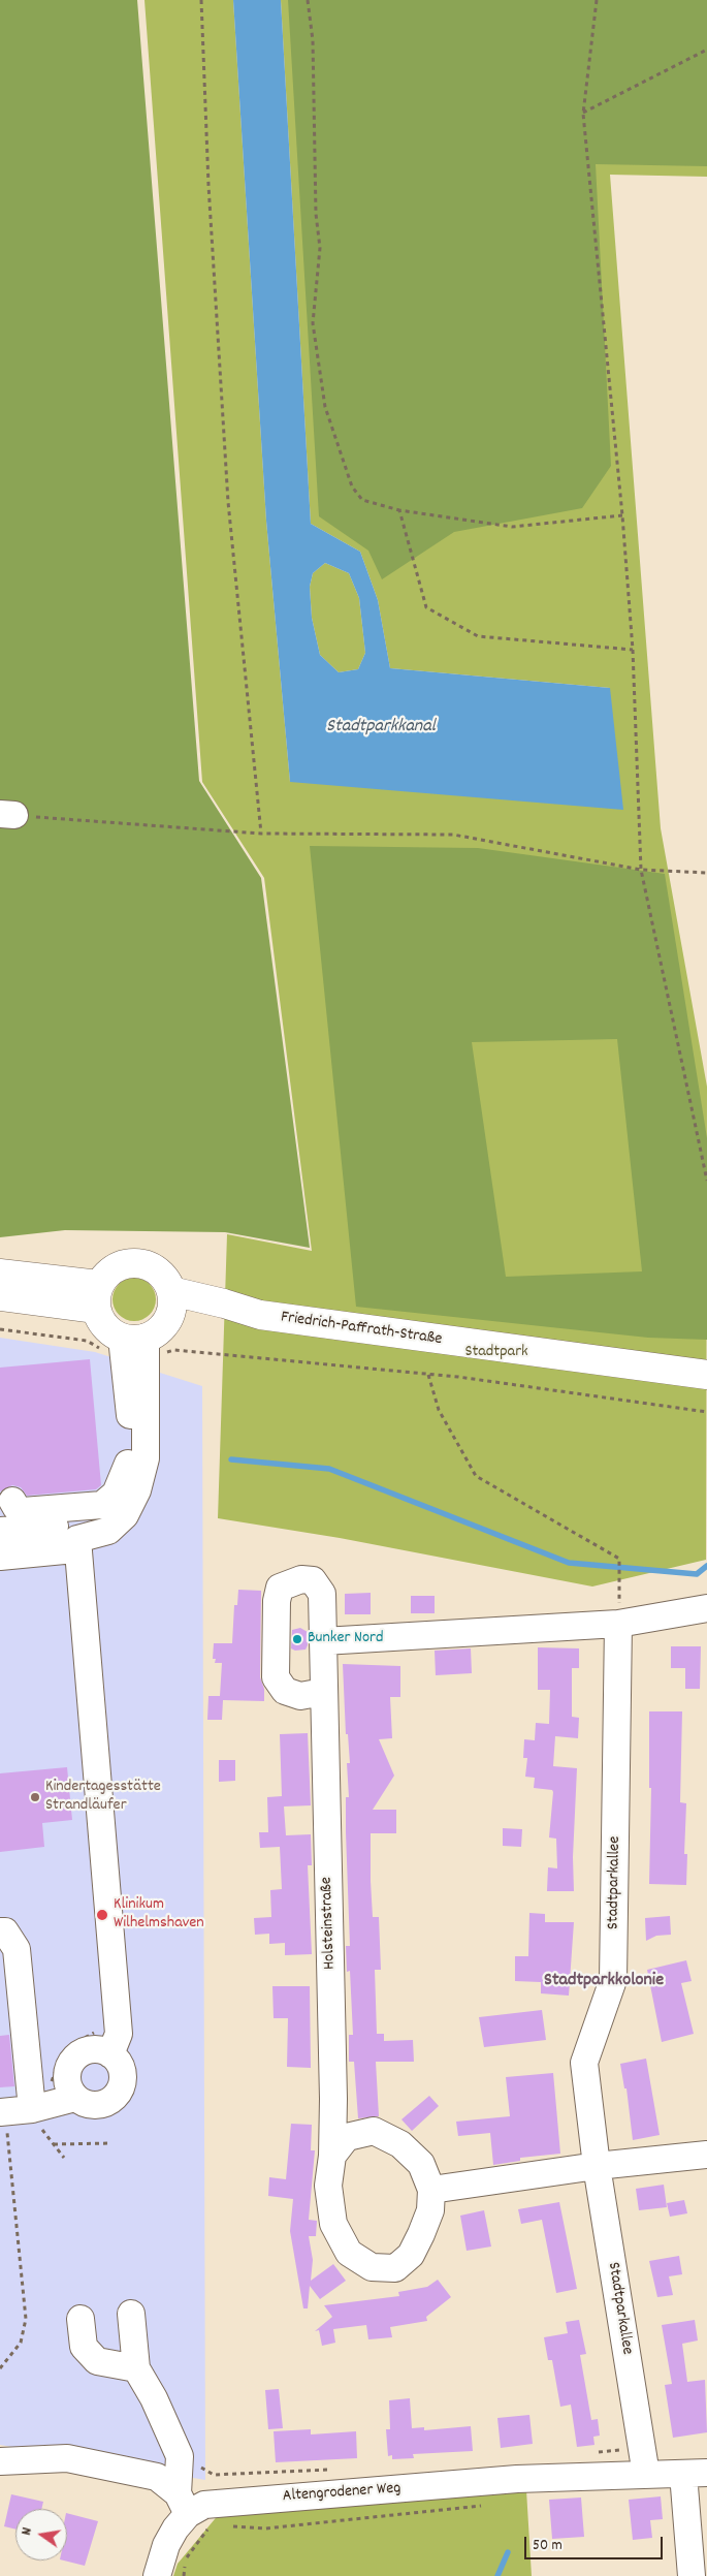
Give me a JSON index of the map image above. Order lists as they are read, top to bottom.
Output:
{
  "streets": {
    "main road": ["Friedrich-Paffrath-Straße"],
    "street": ["Stadtparkallee", "Holsteinstraße", "Altengrodener Weg"]
  },
  "crossings": [
    ["Stadtparkallee", "Altengrodener Weg"]
  ],
  "districts": ["Stadtparkkolonie"],
  "water": ["Stadtparkkanal"],
  "parks": ["Stadtpark"],
  "places": ["Bunker Nord", "Kindertagesstätte Strandläufer", "Klinikum Wilhelmshaven"],
  "scale_bar": "50 m",
  "north": "left"
}
